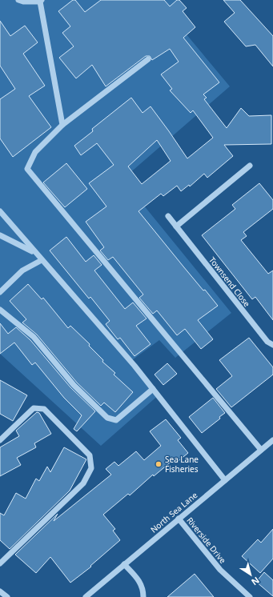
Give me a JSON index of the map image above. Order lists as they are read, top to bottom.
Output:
{
  "streets": {
    "street": ["Townsend Close", "North Sea Lane", "Riverside Drive"]
  },
  "crossings": [
    ["North Sea Lane", "Riverside Drive"]
  ],
  "places": ["Sea Lane Fisheries"],
  "north": "bottom right"
}
